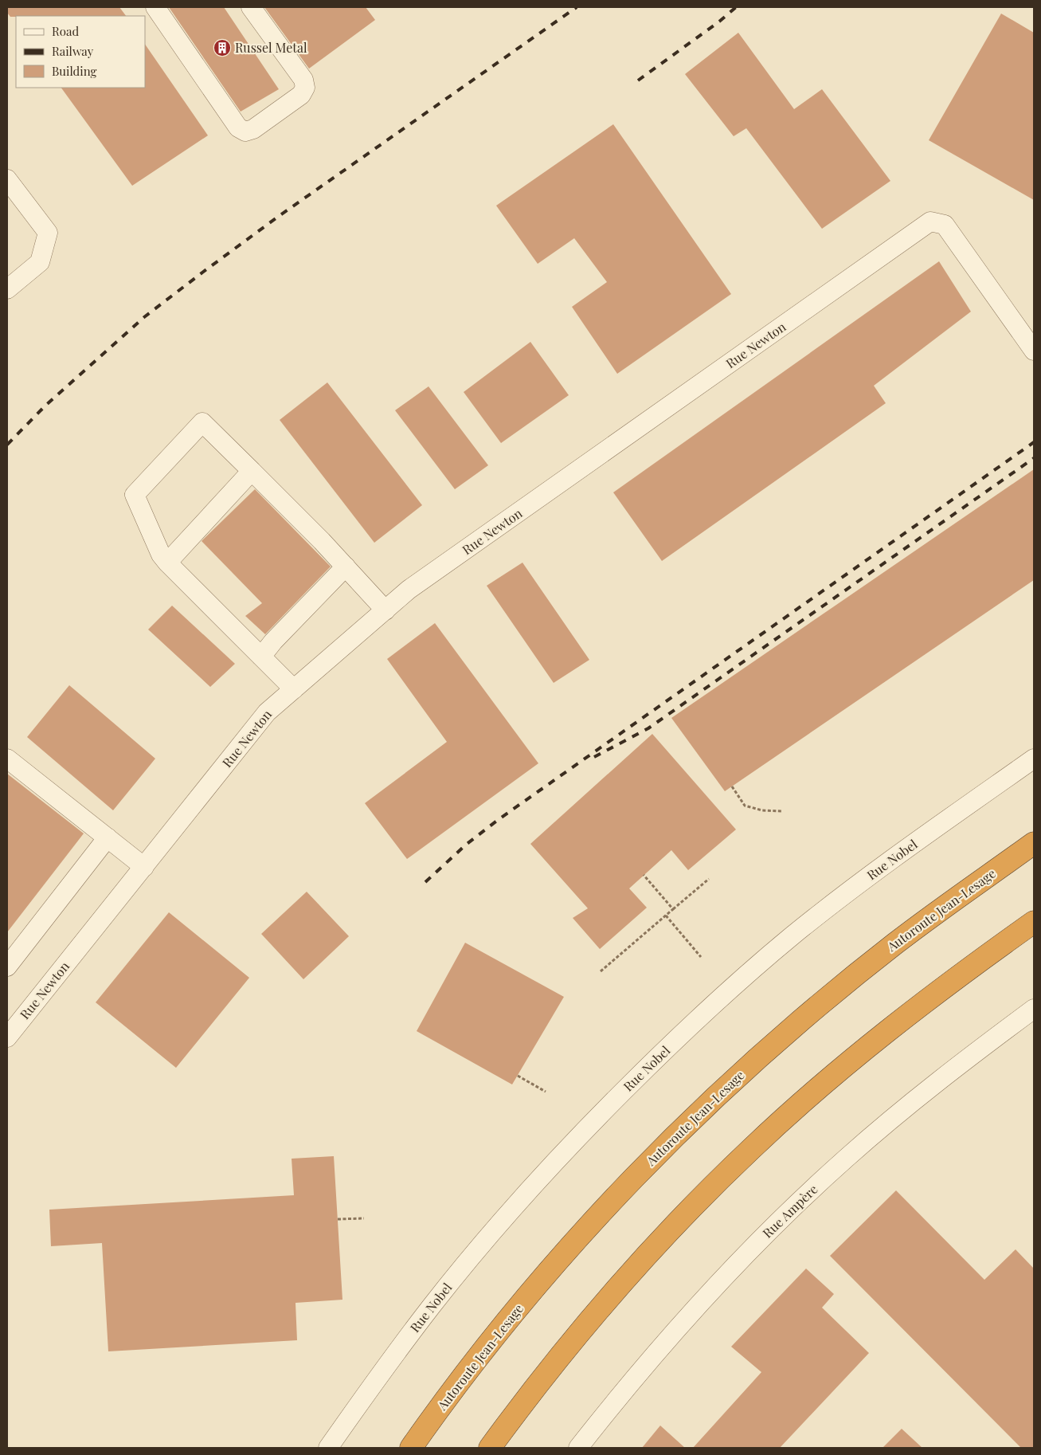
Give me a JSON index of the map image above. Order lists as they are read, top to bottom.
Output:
{
  "streets": {
    "highway": ["Autoroute Jean-Lesage"],
    "street": ["Rue Newton", "Rue Nobel", "Rue Ampère"]
  },
  "places": {
    "building": ["Russel Metal"]
  },
  "legend": ["Road", "Railway", "Building"]
}
